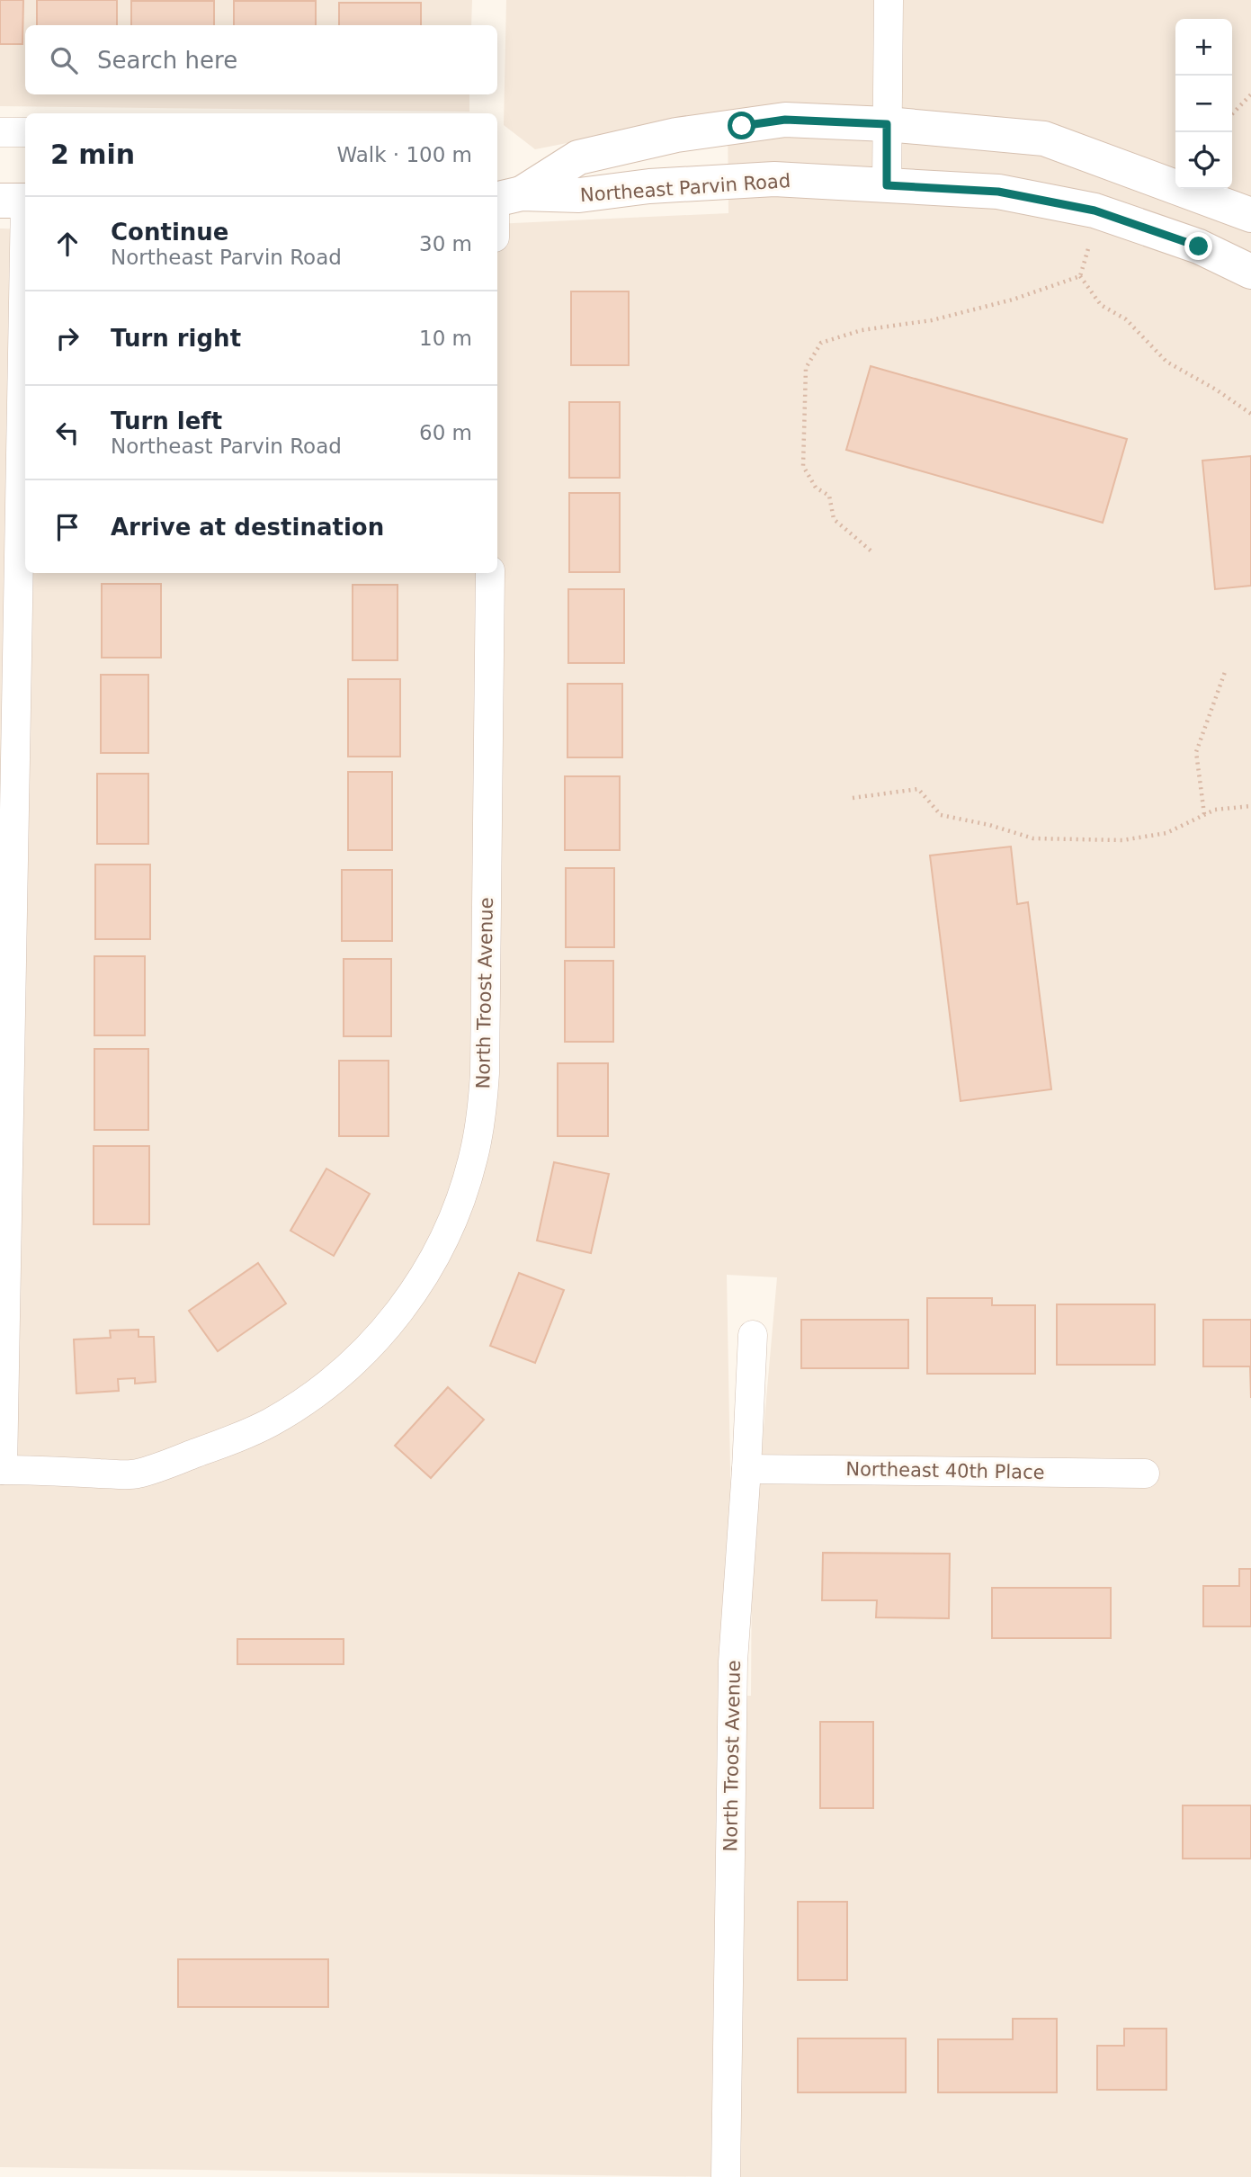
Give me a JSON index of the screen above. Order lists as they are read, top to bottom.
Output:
{
  "streets": {
    "main road": ["Northeast Parvin Road"],
    "street": ["North Troost Avenue", "Northeast 40th Place"]
  },
  "crossings": [
    ["North Troost Avenue", "Northeast 40th Place"]
  ],
  "page": {
    "map_buttons": ["+", "−"],
    "search": "Search here",
    "heading": ["2 min", "Walk · 100 m"],
    "list": [
      ["Continue", "Northeast Parvin Road", "30 m"],
      ["Turn right", "10 m"],
      ["Turn left", "Northeast Parvin Road", "60 m"],
      "Arrive at destination"
    ]
  }
}
